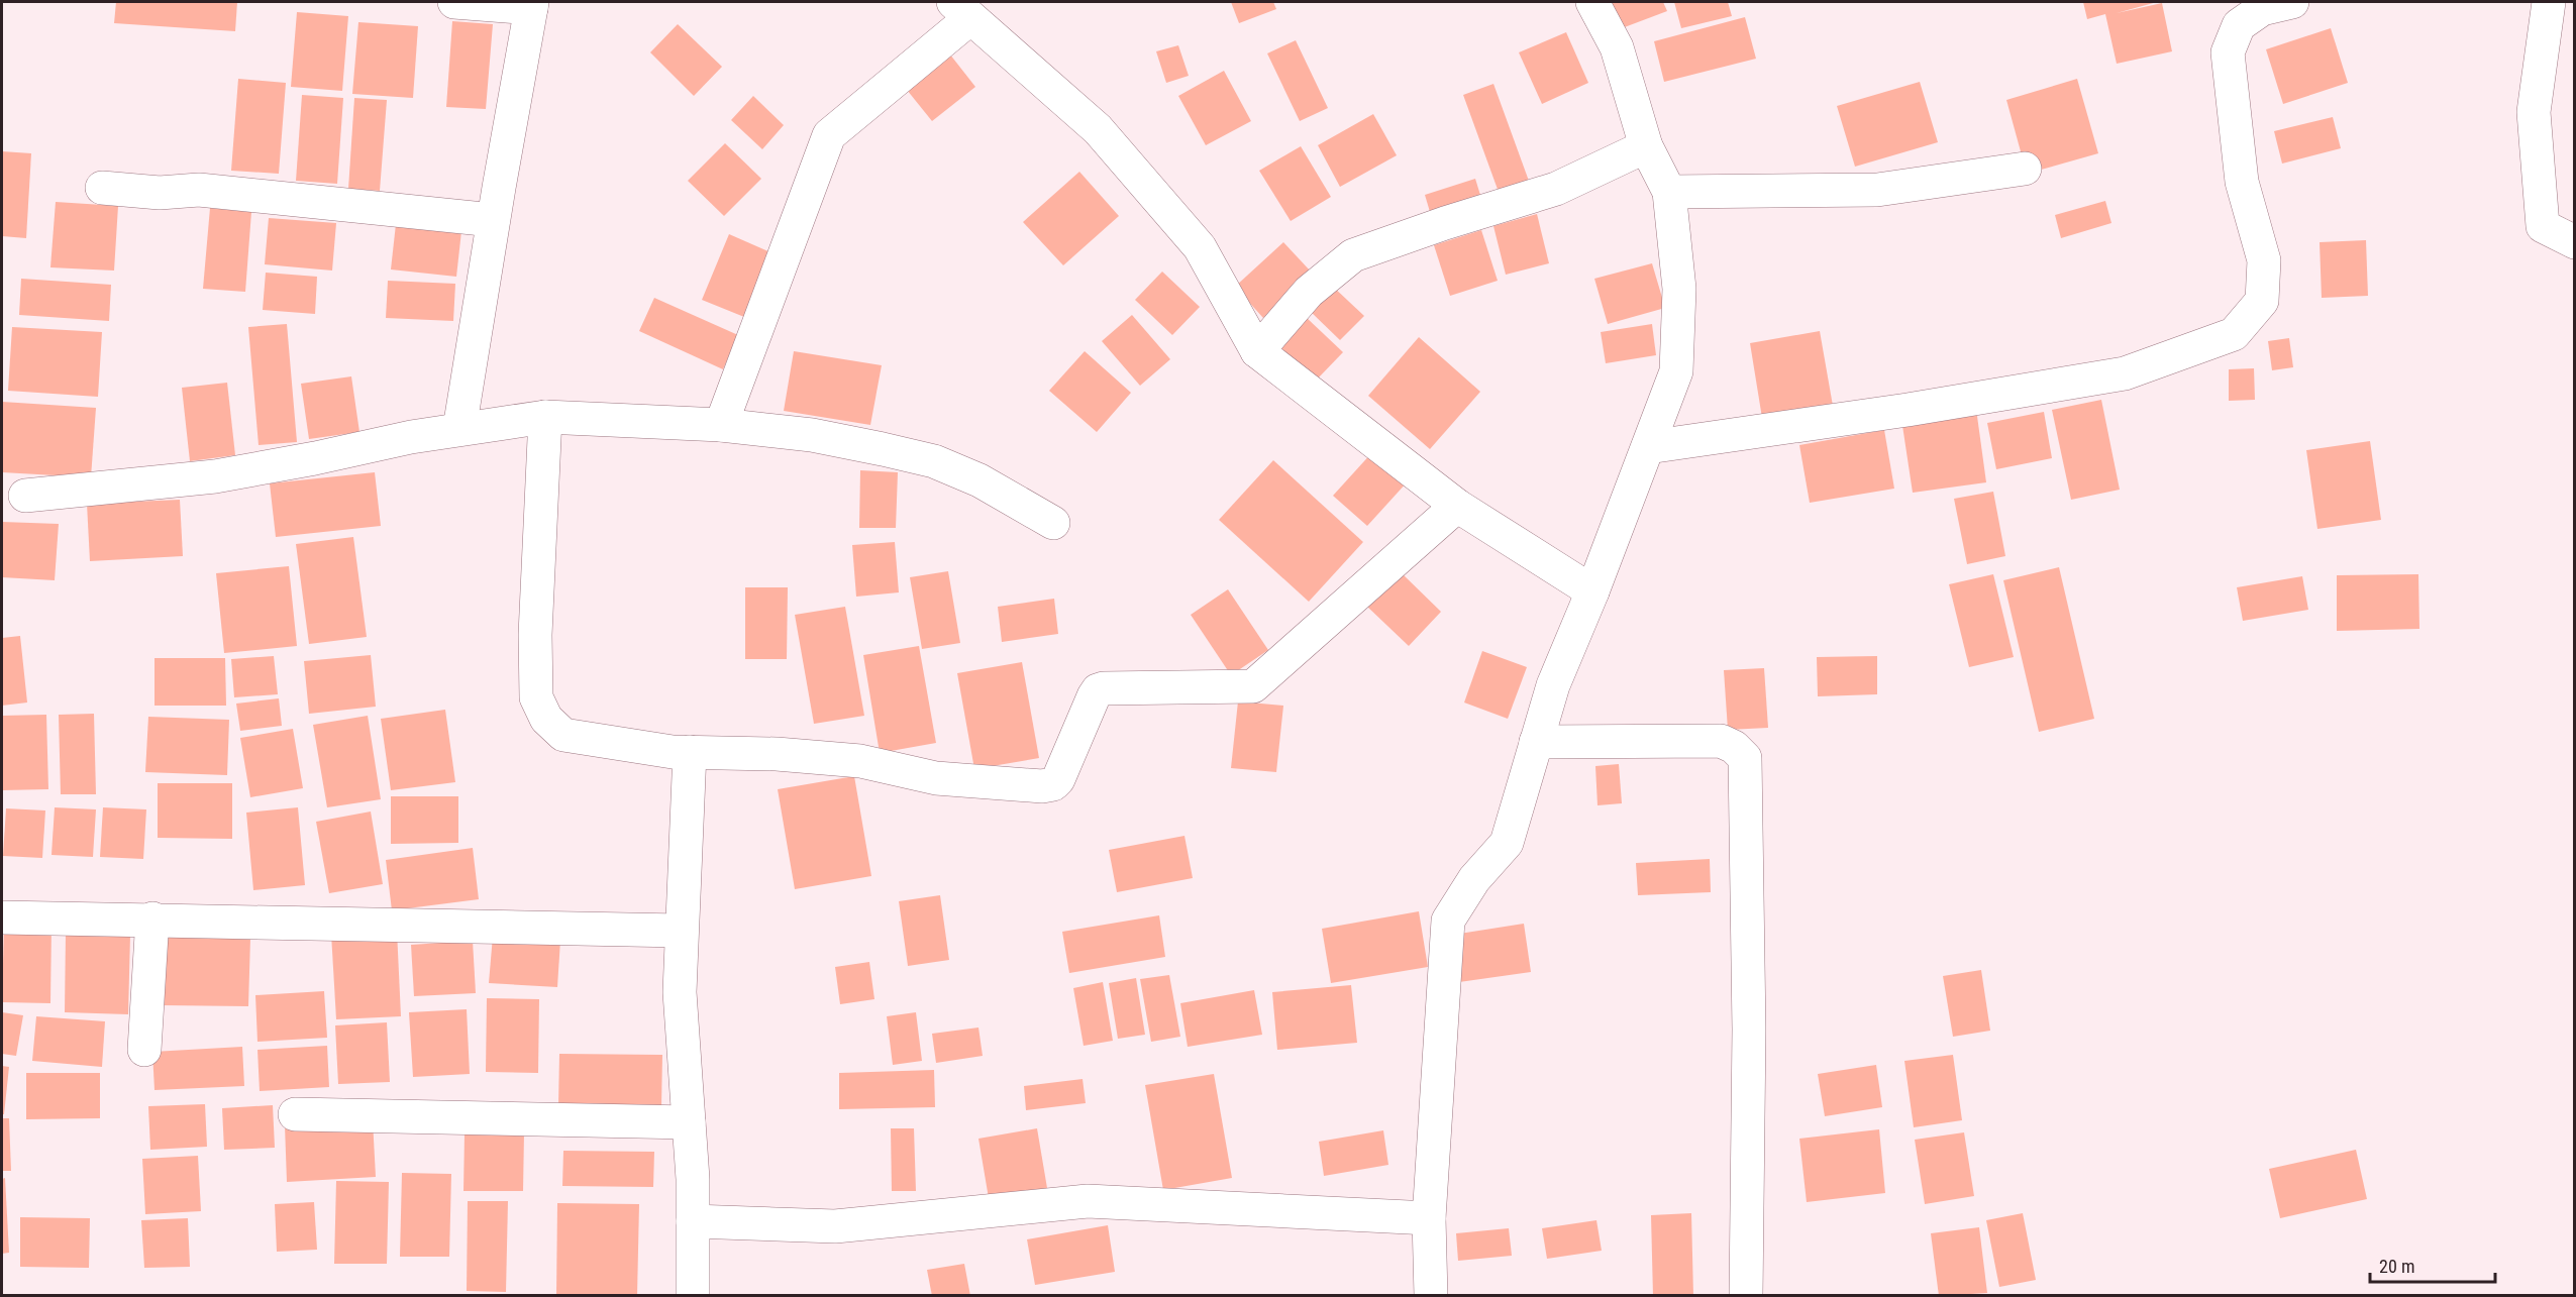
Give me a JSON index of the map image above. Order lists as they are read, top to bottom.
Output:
{
  "scale_bar": "20 m"
}
